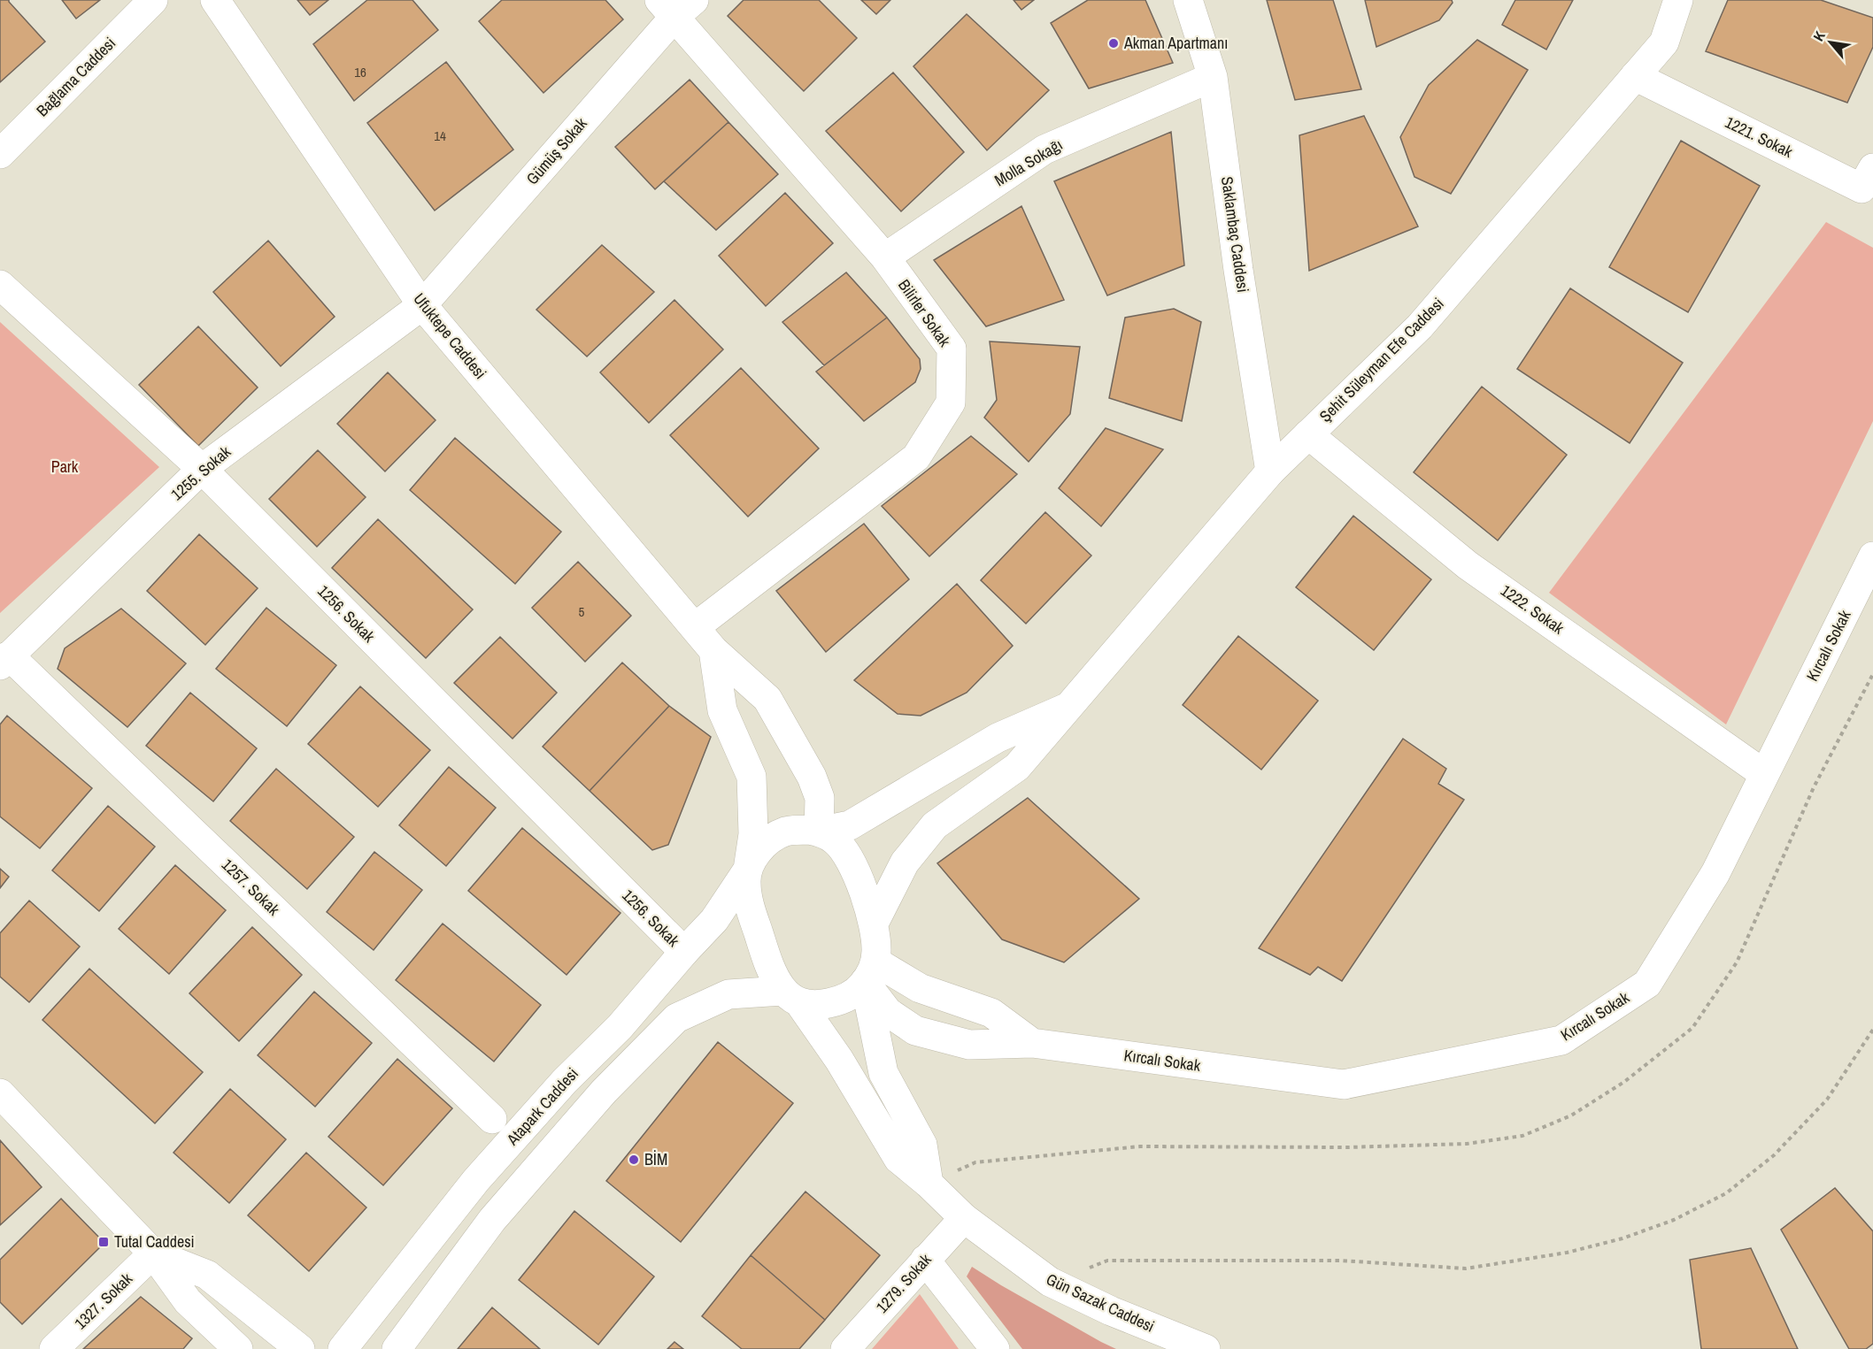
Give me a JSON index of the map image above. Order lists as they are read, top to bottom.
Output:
{
  "streets": {
    "street": [
      "Bağlama Caddesi",
      "1221. Sokak",
      "Gümüş Sokak",
      "Molla Sokağı",
      "Saklambaç Caddesi",
      "Bilirler Sokak",
      "Ufuktepe Caddesi",
      "Şehit Süleyman Efe Caddesi",
      "1255. Sokak",
      "1222. Sokak",
      "1256. Sokak",
      "Kırcalı Sokak",
      "1257. Sokak",
      "Atapark Caddesi",
      "1279. Sokak",
      "1327. Sokak",
      "Gün Sazak Caddesi"
    ]
  },
  "crossings": [
    ["1221. Sokak", "Şehit Süleyman Efe Caddesi"],
    ["Gümüş Sokak", "Bilirler Sokak"],
    ["Gümüş Sokak", "Ufuktepe Caddesi"],
    ["Gümüş Sokak", "1255. Sokak"],
    ["Molla Sokağı", "Saklambaç Caddesi"],
    ["Molla Sokağı", "Bilirler Sokak"],
    ["Saklambaç Caddesi", "Şehit Süleyman Efe Caddesi"],
    ["Bilirler Sokak", "Ufuktepe Caddesi"],
    ["Ufuktepe Caddesi", "Şehit Süleyman Efe Caddesi"],
    ["Ufuktepe Caddesi", "1255. Sokak"],
    ["Ufuktepe Caddesi", "Kırcalı Sokak"],
    ["Ufuktepe Caddesi", "Atapark Caddesi"],
    ["Ufuktepe Caddesi", "Gün Sazak Caddesi"],
    ["Şehit Süleyman Efe Caddesi", "1222. Sokak"],
    ["Şehit Süleyman Efe Caddesi", "Kırcalı Sokak"],
    ["Şehit Süleyman Efe Caddesi", "Atapark Caddesi"],
    ["Şehit Süleyman Efe Caddesi", "Gün Sazak Caddesi"],
    ["1255. Sokak", "1256. Sokak"],
    ["1255. Sokak", "1257. Sokak"],
    ["1222. Sokak", "Kırcalı Sokak"],
    ["1256. Sokak", "Atapark Caddesi"],
    ["Kırcalı Sokak", "Atapark Caddesi"],
    ["Kırcalı Sokak", "Gün Sazak Caddesi"],
    ["Atapark Caddesi", "Gün Sazak Caddesi"],
    ["1279. Sokak", "Gün Sazak Caddesi"]
  ],
  "parks": ["Park"],
  "places": {
    "other": ["Akman Apartmanı", "BİM"],
    "transit": ["Tutal Caddesi"]
  },
  "house_numbers": ["16", "14", "5"],
  "north": "top left"
}
